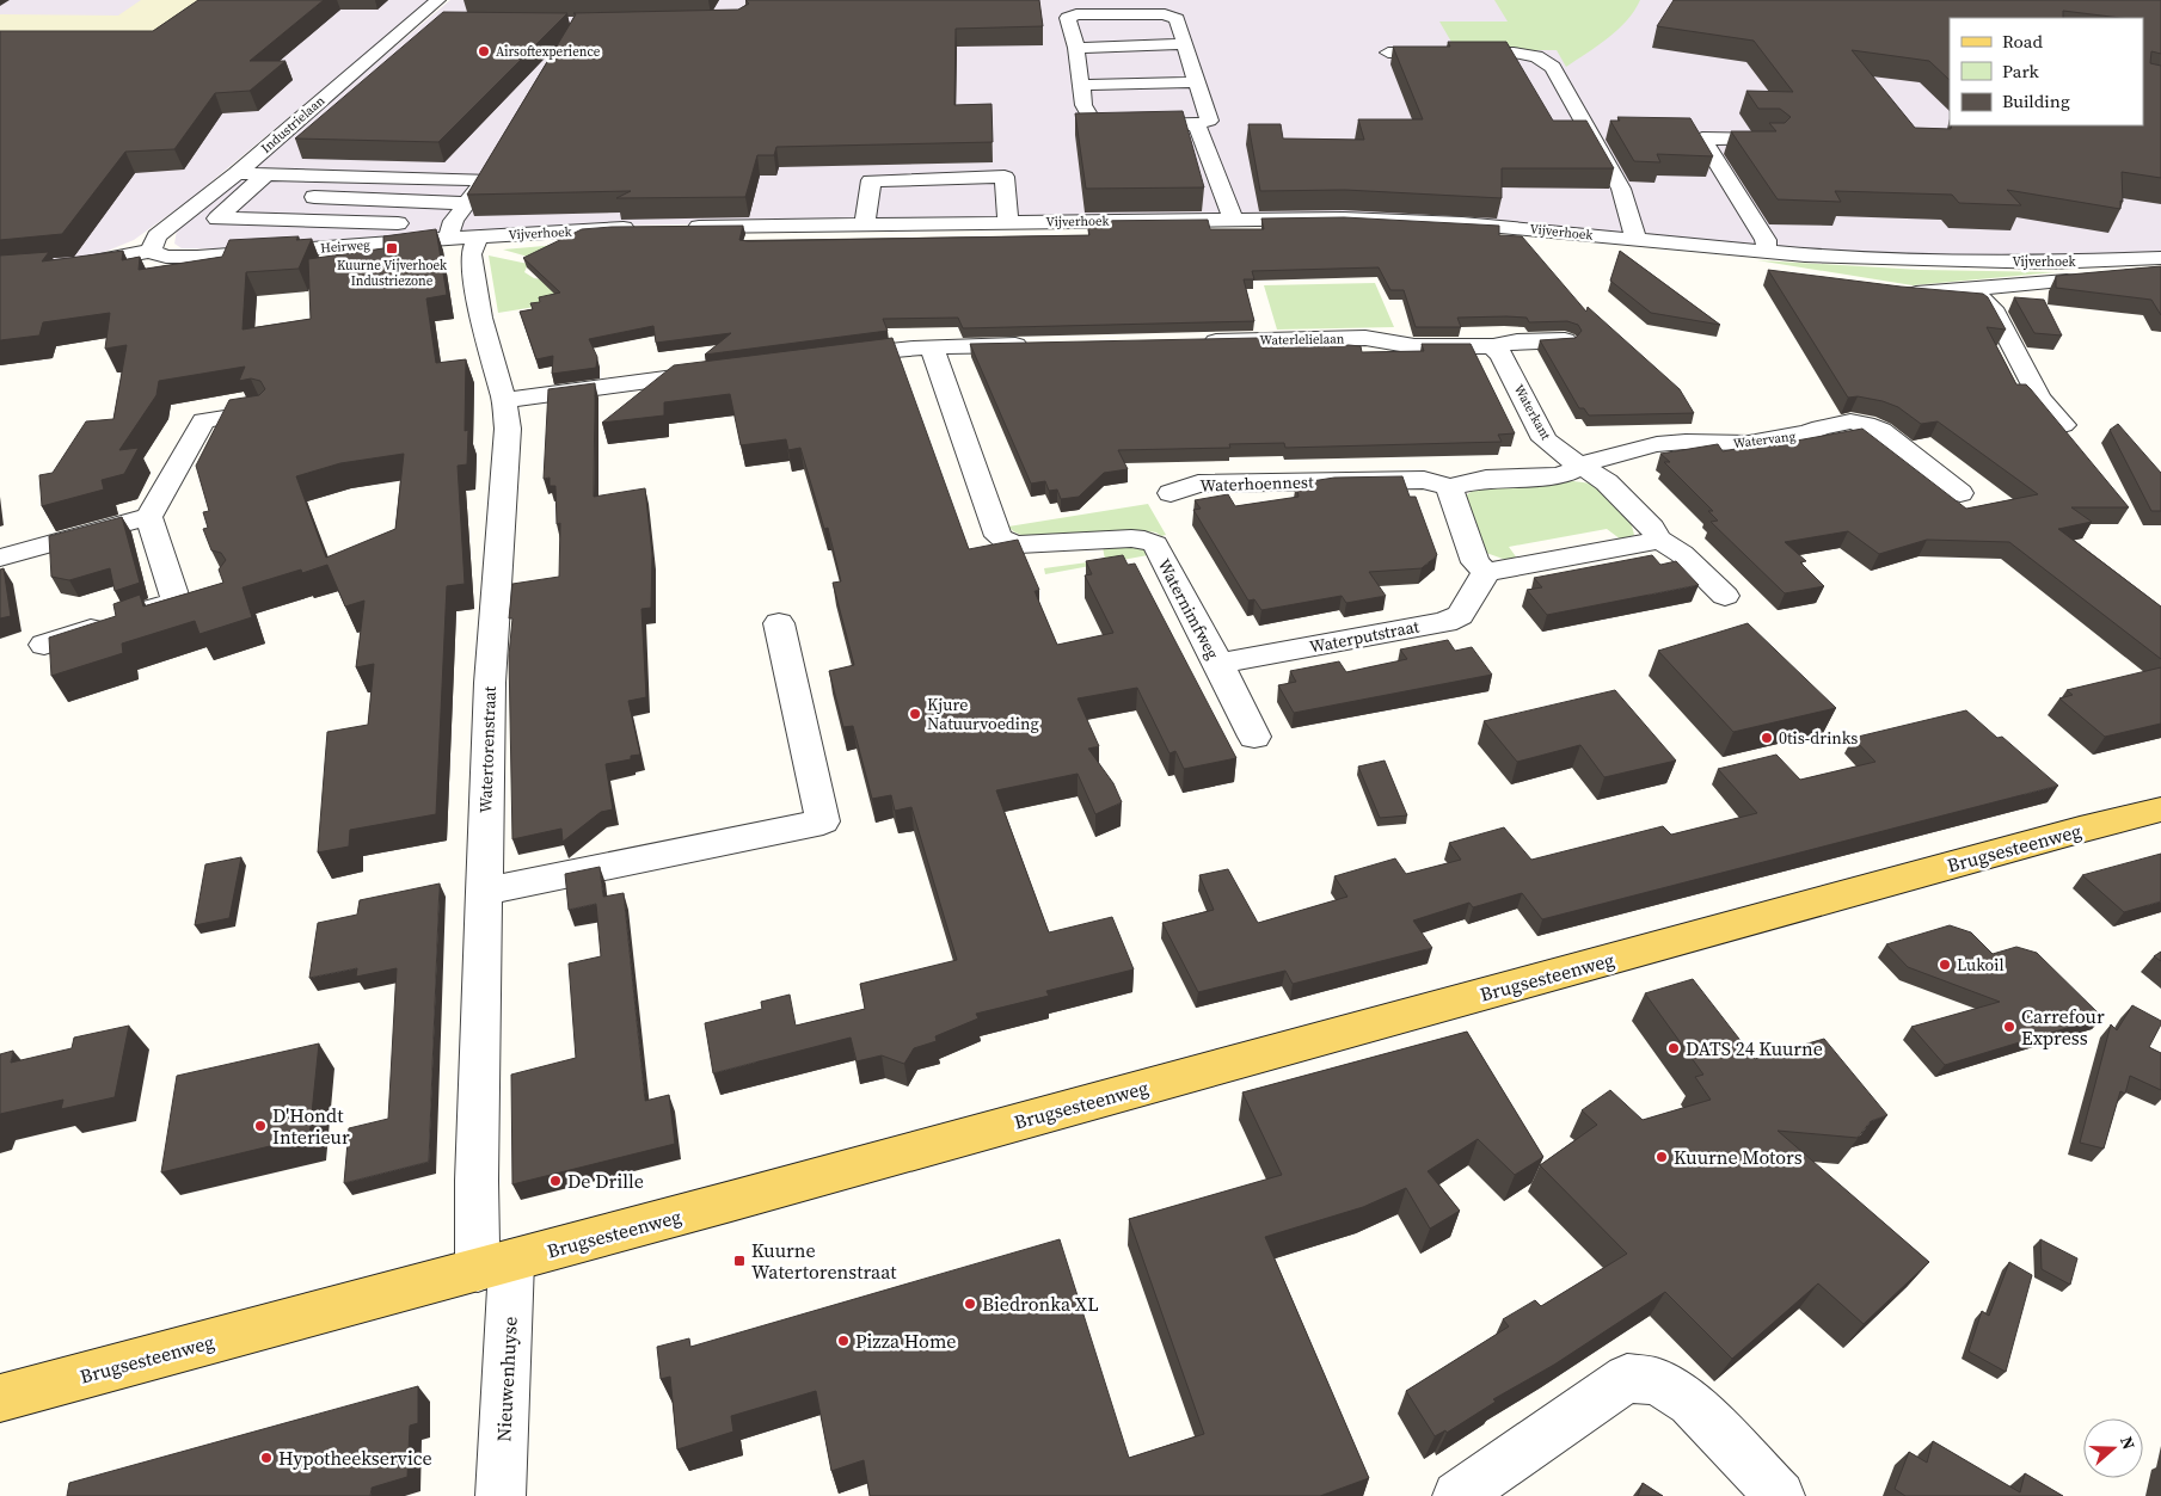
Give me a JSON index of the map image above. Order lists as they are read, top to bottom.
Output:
{
  "streets": {
    "main road": ["Brugsesteenweg"],
    "street": [
      "Industrielaan",
      "Vijverhoek",
      "Heirweg",
      "Waterlelielaan",
      "Waterkant",
      "Watervang",
      "Waterhoennest",
      "Waternimfweg",
      "Waterputstraat",
      "Watertorenstraat",
      "Nieuwenhuyse"
    ]
  },
  "crossings": [
    ["Industrielaan", "Heirweg"],
    ["Vijverhoek", "Heirweg"],
    ["Vijverhoek", "Watertorenstraat"],
    ["Heirweg", "Watertorenstraat"],
    ["Waterlelielaan", "Waterkant"],
    ["Waterkant", "Watervang"],
    ["Waterkant", "Waterhoennest"],
    ["Watervang", "Waterhoennest"],
    ["Waternimfweg", "Waterputstraat"],
    ["Watertorenstraat", "Brugsesteenweg"],
    ["Watertorenstraat", "Nieuwenhuyse"],
    ["Brugsesteenweg", "Nieuwenhuyse"]
  ],
  "places": {
    "other": [
      "Airsoftexperience",
      "Kjure Natuurvoeding",
      "0tis-drinks",
      "Lukoil",
      "Carrefour Express",
      "DATS 24 Kuurne",
      "D'Hondt Interieur",
      "Kuurne Motors",
      "De Drille",
      "Biedronka XL",
      "Pizza Home",
      "Hypotheekservice"
    ],
    "transit": ["Kuurne Vijverhoek Industriezone", "Kuurne Watertorenstraat"]
  },
  "legend": ["Road", "Park", "Building"],
  "north": "right"
}
